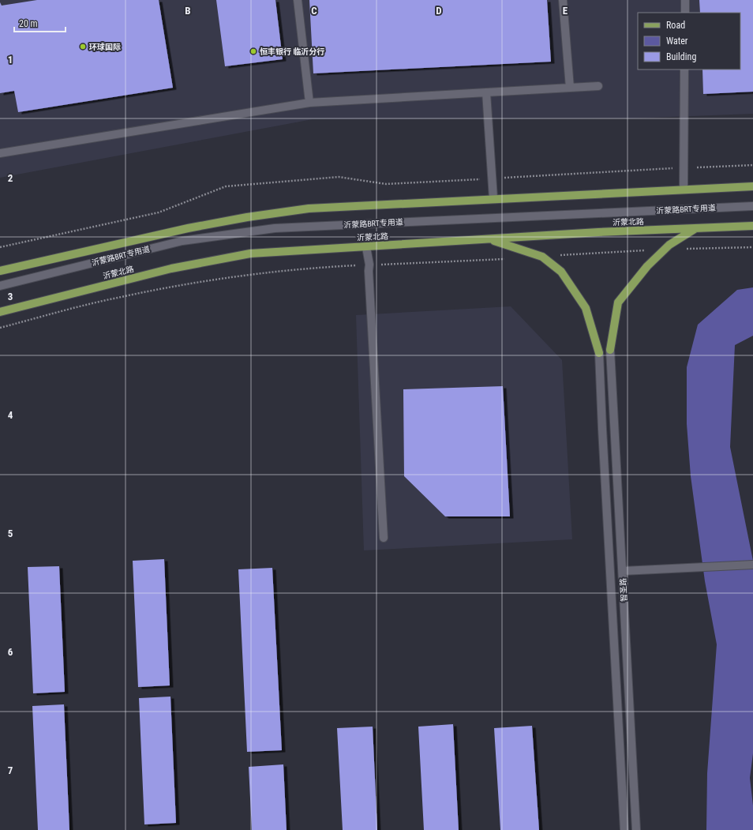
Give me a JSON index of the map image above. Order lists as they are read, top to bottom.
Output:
{
  "streets": {
    "main road": ["沂蒙北路"],
    "street": ["沂蒙路BRT专用道", "智圣路"]
  },
  "places": ["环球国际", "恒丰银行 临沂分行"],
  "legend": ["Road", "Water", "Building"],
  "scale_bar": "20 m",
  "grid": {
    "columns": [
      "B",
      "C",
      "D",
      "E"
    ],
    "rows": [
      "1",
      "2",
      "3",
      "4",
      "5",
      "6",
      "7"
    ]
  }
}
